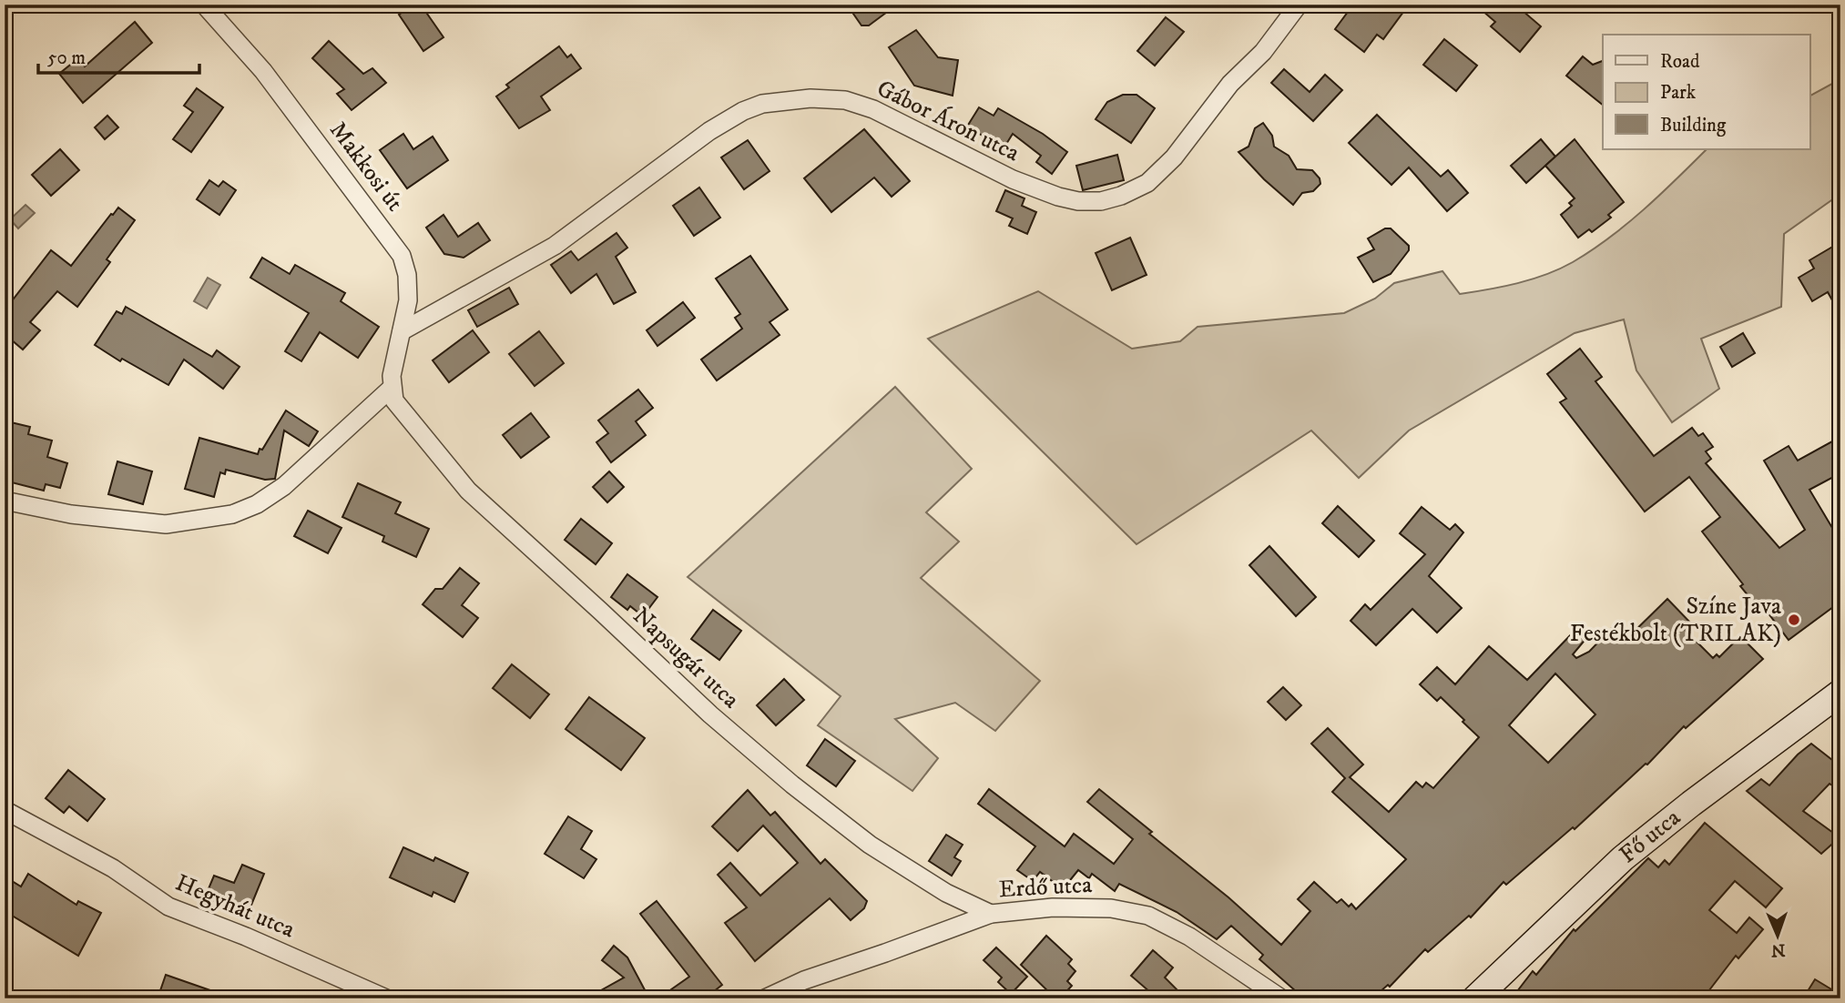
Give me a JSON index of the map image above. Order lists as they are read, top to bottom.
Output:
{
  "streets": {
    "main road": ["Fő utca"],
    "street": [
      "Gábor Áron utca",
      "Makkosi út",
      "Napsugár utca",
      "Erdő utca",
      "Hegyhát utca"
    ]
  },
  "crossings": [
    ["Gábor Áron utca", "Makkosi út"],
    ["Makkosi út", "Napsugár utca"],
    ["Napsugár utca", "Erdő utca"]
  ],
  "places": ["Színe Java Festékbolt (TRILAK)"],
  "legend": ["Road", "Park", "Building"],
  "scale_bar": "50 m",
  "north": "bottom"
}
